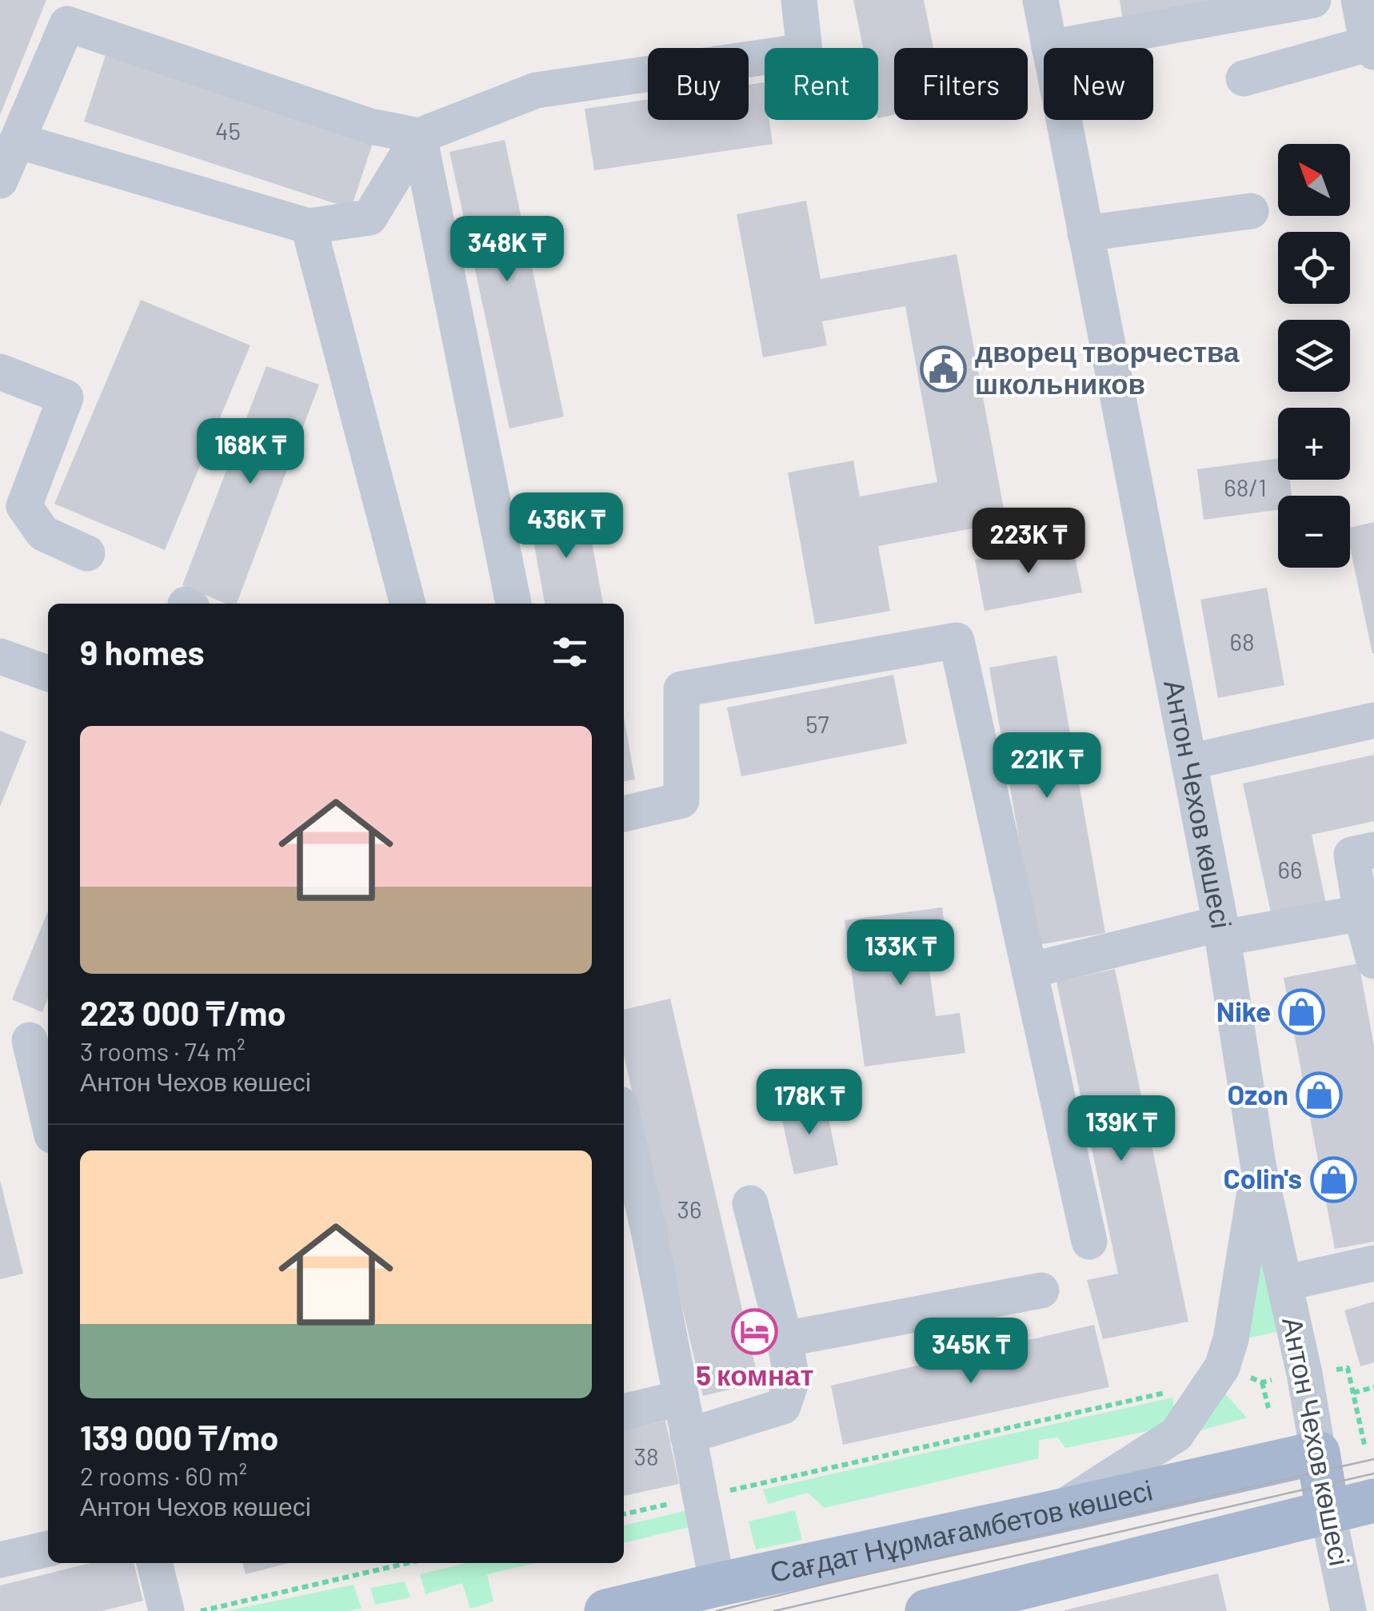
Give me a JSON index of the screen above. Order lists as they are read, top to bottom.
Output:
{
  "streets": {
    "main road": ["Антон Чехов көшесі", "Сағдат Нұрмағамбетов көшесі"]
  },
  "crossings": [
    ["Антон Чехов көшесі", "Сағдат Нұрмағамбетов көшесі"]
  ],
  "places": {
    "public building": ["дворец творчества школьников"],
    "shop": ["Nike", "Ozon", "Colin's"],
    "hotel": ["5 комнат"]
  },
  "house_numbers": [
    "45",
    "68/1",
    "68",
    "57",
    "66",
    "36",
    "38"
  ],
  "north": "top left",
  "page": {
    "chip": [
      "Buy",
      "Rent",
      "Filters",
      "New"
    ],
    "map_buttons": ["+", "−"],
    "price": [
      "348K ₸",
      "168K ₸",
      "436K ₸",
      "223K ₸",
      "221K ₸",
      "133K ₸",
      "178K ₸",
      "139K ₸",
      "345K ₸"
    ],
    "heading": "9 homes",
    "list": [
      {
        "name": "223 000 ₸/mo",
        "note": "3 rooms · 74 m² · Антон Чехов көшесі"
      },
      {
        "name": "139 000 ₸/mo",
        "note": "2 rooms · 60 m² · Антон Чехов көшесі"
      }
    ]
  }
}
